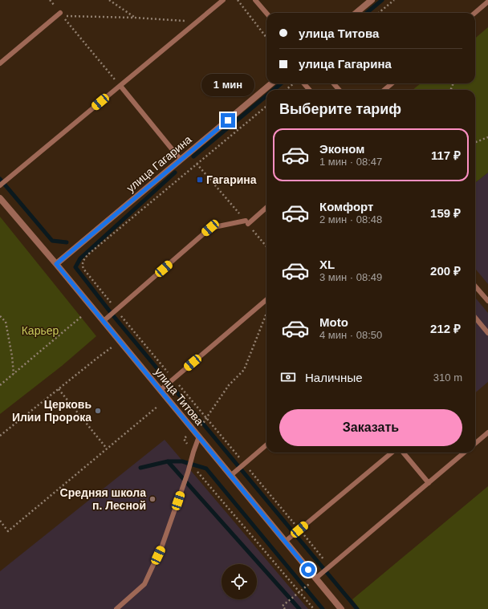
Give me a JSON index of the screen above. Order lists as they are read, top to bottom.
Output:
{
  "streets": {
    "street": ["улица Гагарина", "улица Титова"]
  },
  "crossings": [
    ["улица Гагарина", "улица Титова"]
  ],
  "parks": ["Карьер"],
  "places": {
    "transit": ["Гагарина"],
    "other": ["Церковь Илии Пророка", "Средняя школа п. Лесной"]
  },
  "page": {
    "banner": ["улица Титова", "улица Гагарина"],
    "bubble": "1 мин",
    "heading": "Выберите тариф",
    "list": [
      {
        "name": "Эконом",
        "note": "1 мин · 08:47",
        "value": "117 ₽"
      },
      {
        "name": "Комфорт",
        "note": "2 мин · 08:48",
        "value": "159 ₽"
      },
      {
        "name": "XL",
        "note": "3 мин · 08:49",
        "value": "200 ₽"
      },
      {
        "name": "Moto",
        "note": "4 мин · 08:50",
        "value": "212 ₽"
      }
    ],
    "pay": ["Наличные", "310 m"],
    "buttons": "Заказать"
  }
}
